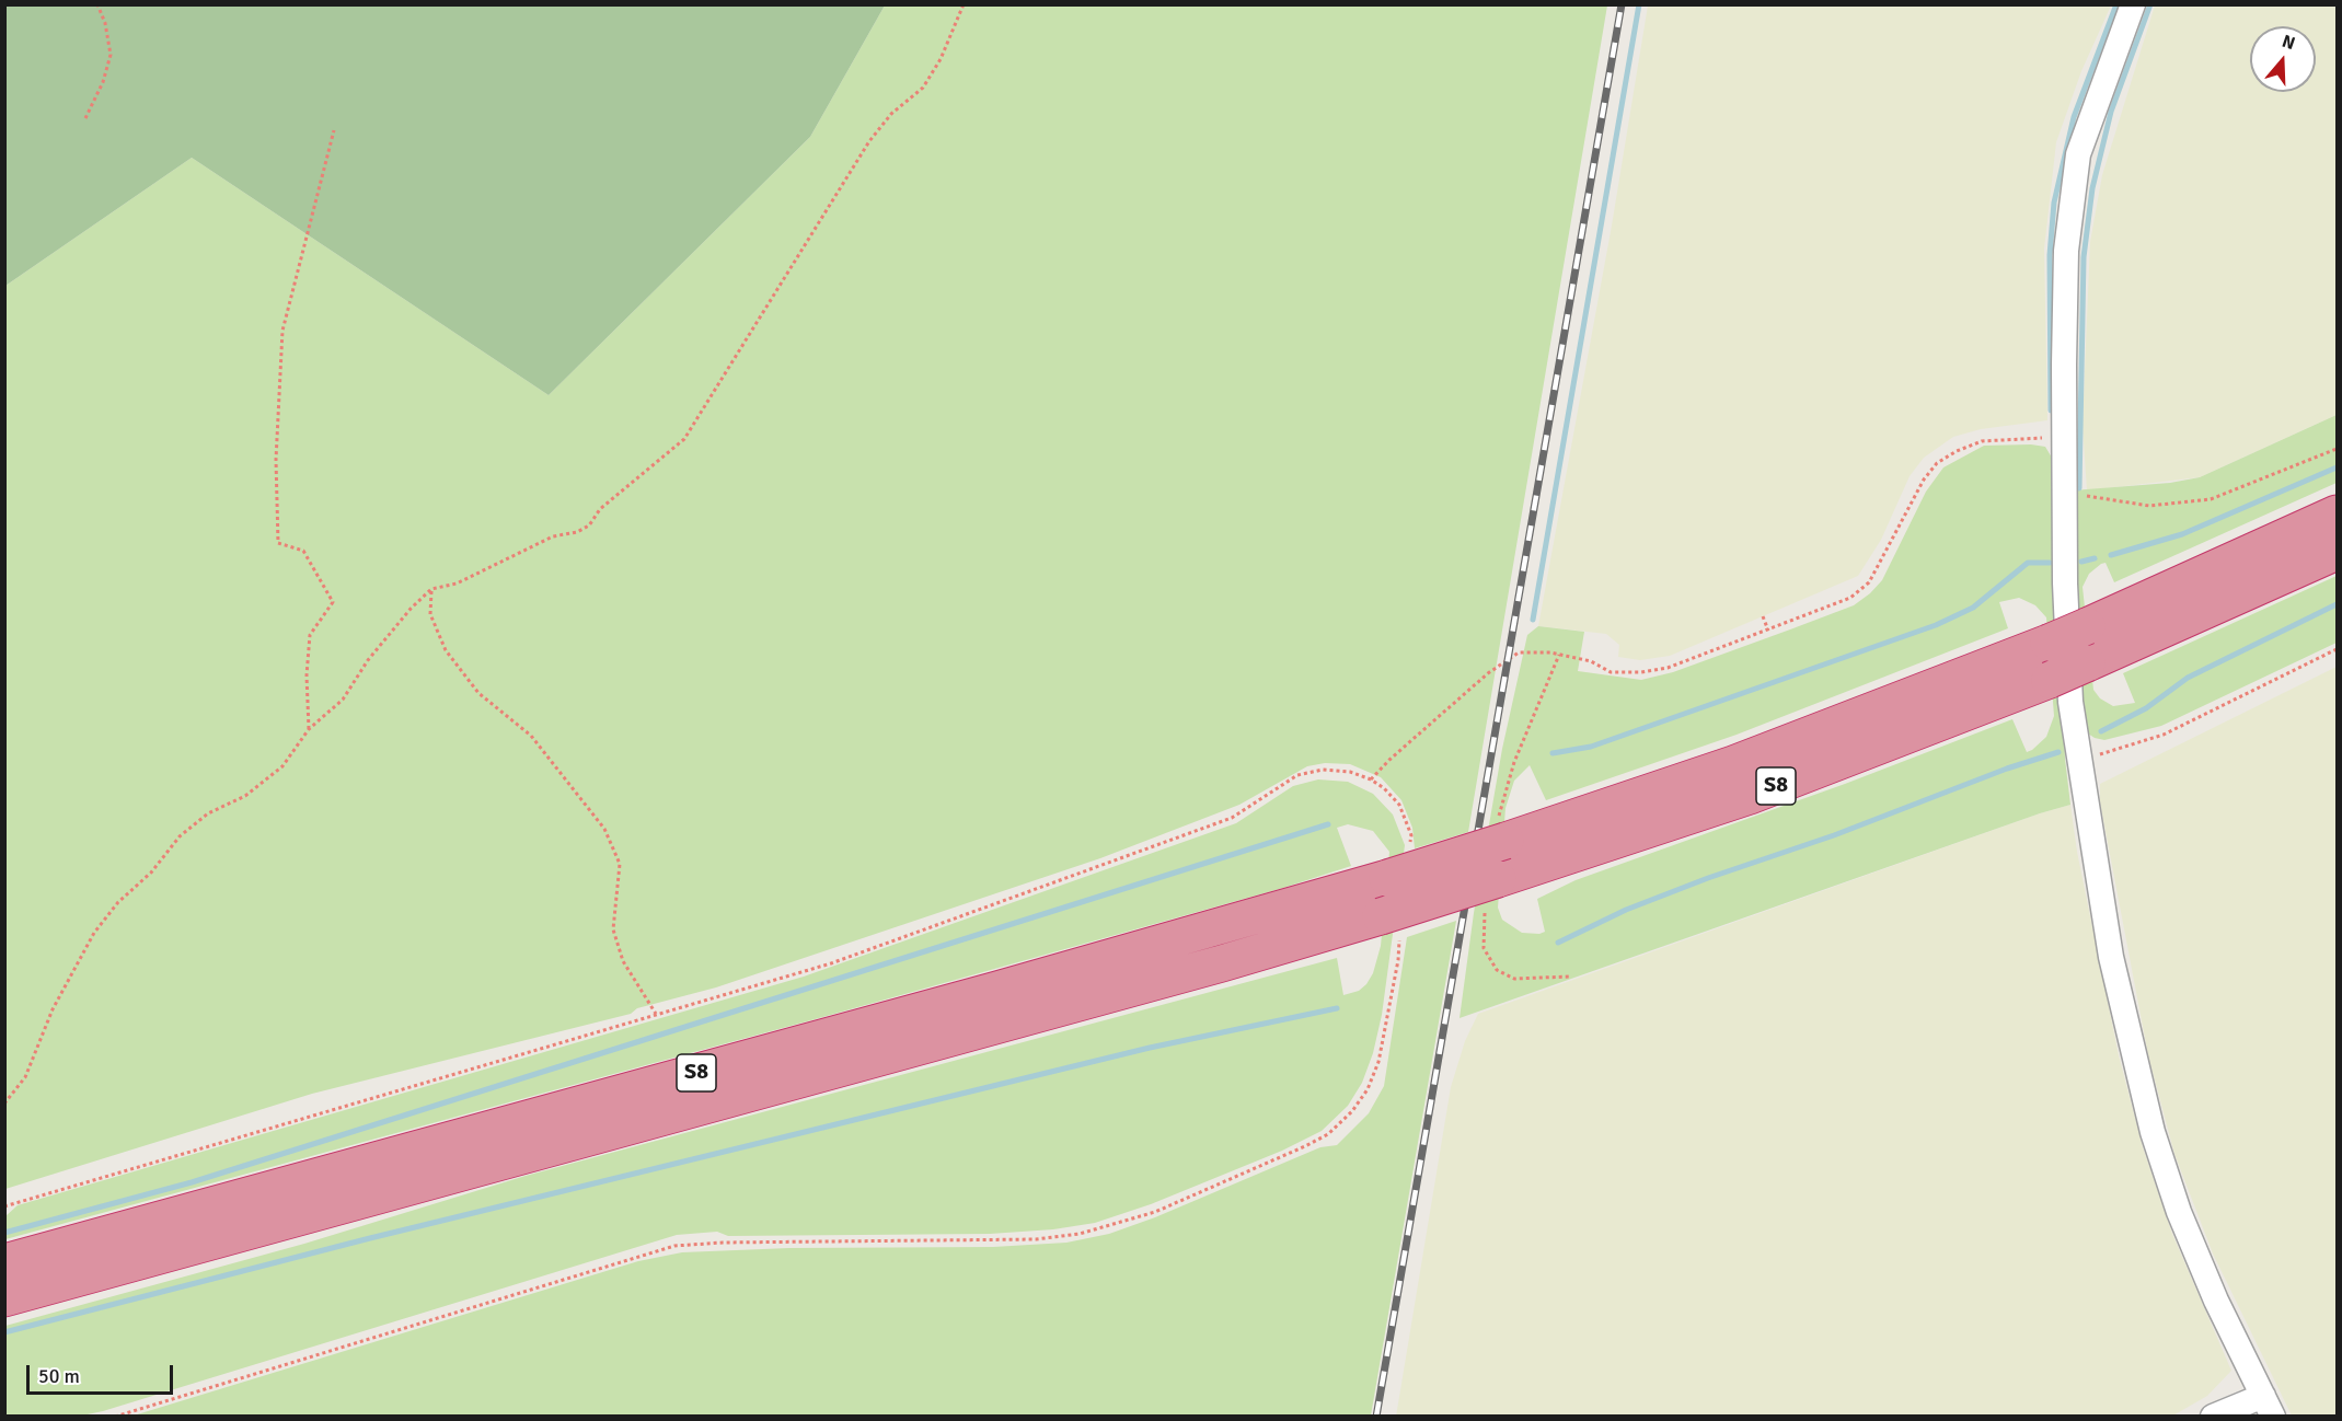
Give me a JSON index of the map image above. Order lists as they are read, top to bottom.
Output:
{
  "streets": {
    "highway": ["S8"]
  },
  "scale_bar": "50 m",
  "north": "top"
}
